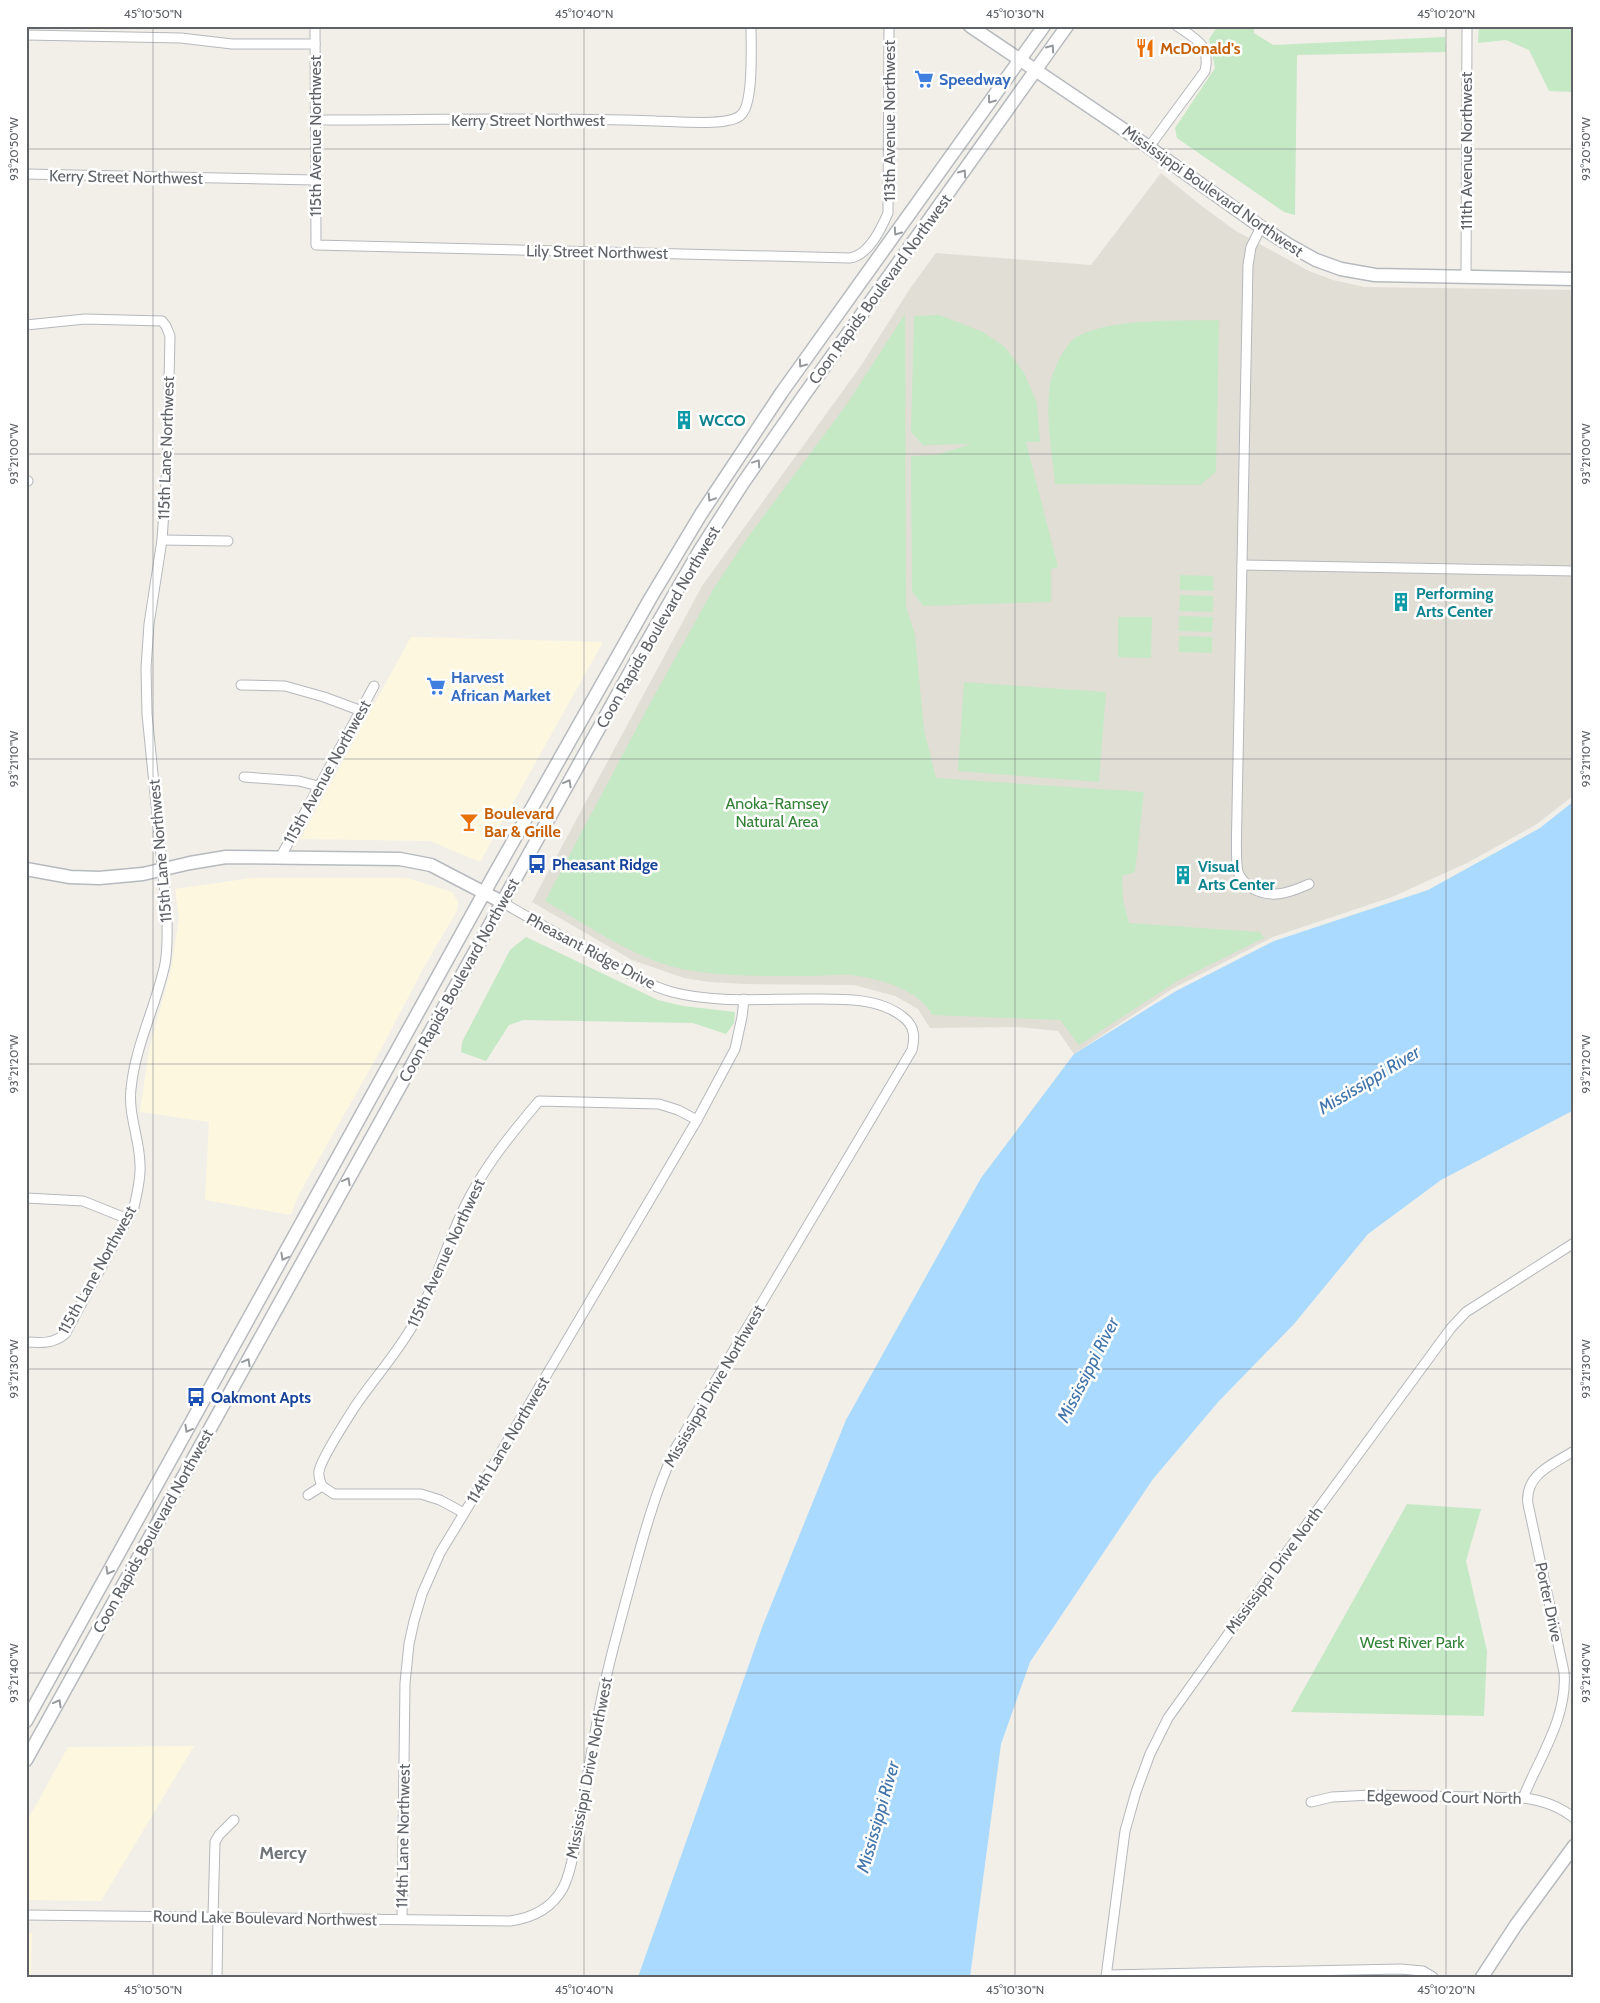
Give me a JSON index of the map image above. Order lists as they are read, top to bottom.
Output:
{
  "streets": {
    "main road": ["Mississippi Boulevard Northwest", "Coon Rapids Boulevard Northwest", "Pheasant Ridge Drive"],
    "street": [
      "Kerry Street Northwest",
      "113th Avenue Northwest",
      "115th Avenue Northwest",
      "111th Avenue Northwest",
      "Lily Street Northwest",
      "115th Lane Northwest",
      "Mississippi Drive Northwest",
      "114th Lane Northwest",
      "Mississippi Drive North",
      "Porter Drive",
      "Edgewood Court North",
      "Round Lake Boulevard Northwest"
    ]
  },
  "crossings": [
    ["Kerry Street Northwest", "115th Avenue Northwest"],
    ["113th Avenue Northwest", "Lily Street Northwest"],
    ["115th Avenue Northwest", "Lily Street Northwest"],
    ["115th Avenue Northwest", "Pheasant Ridge Drive"],
    ["115th Avenue Northwest", "114th Lane Northwest"],
    ["111th Avenue Northwest", "Mississippi Boulevard Northwest"],
    ["Mississippi Boulevard Northwest", "Coon Rapids Boulevard Northwest"],
    ["Coon Rapids Boulevard Northwest", "Pheasant Ridge Drive"],
    ["115th Lane Northwest", "Pheasant Ridge Drive"],
    ["Pheasant Ridge Drive", "Mississippi Drive Northwest"],
    ["Pheasant Ridge Drive", "114th Lane Northwest"],
    ["Mississippi Drive Northwest", "Round Lake Boulevard Northwest"],
    ["114th Lane Northwest", "Round Lake Boulevard Northwest"],
    ["Porter Drive", "Edgewood Court North"]
  ],
  "districts": ["Mercy"],
  "water": ["Mississippi River"],
  "parks": ["Anoka-Ramsey Natural Area", "West River Park"],
  "places": {
    "restaurant": ["McDonald's"],
    "supermarket": ["Speedway", "Harvest African Market"],
    "building": ["WCCO", "Performing Arts Center", "Visual Arts Center"],
    "bar": ["Boulevard Bar & Grille"],
    "bus stop": ["Pheasant Ridge", "Oakmont Apts"]
  },
  "coordinates": [
    "45°10'50\"N",
    "45°10'40\"N",
    "45°10'30\"N",
    "45°10'20\"N",
    "93°20'50\"W",
    "93°21'00\"W",
    "93°21'10\"W",
    "93°21'20\"W",
    "93°21'30\"W",
    "93°21'40\"W"
  ]
}
